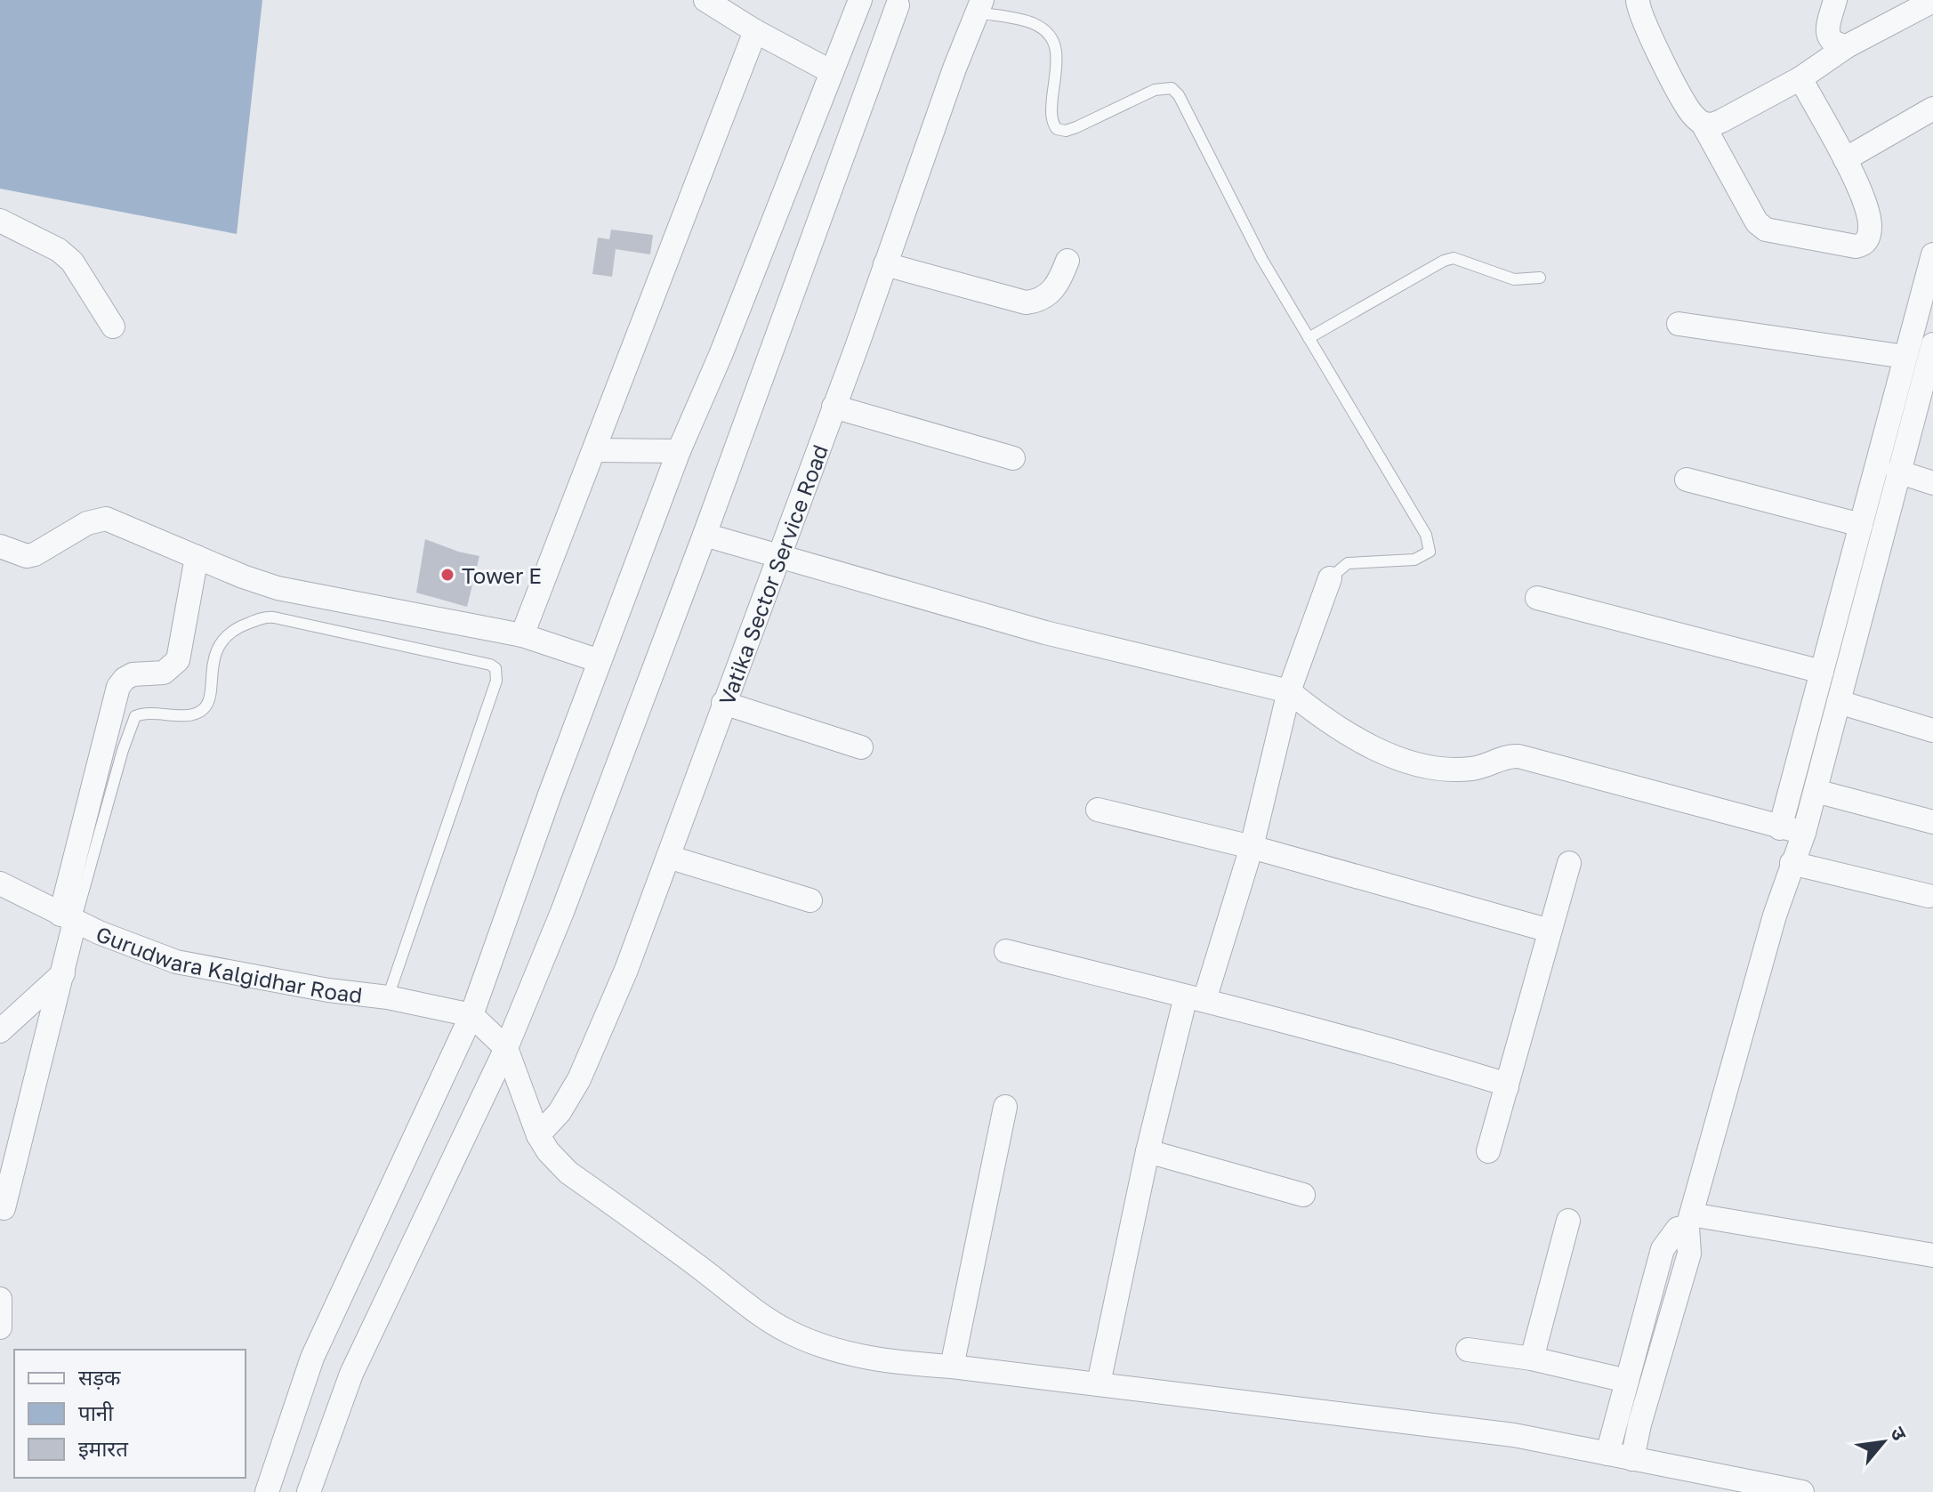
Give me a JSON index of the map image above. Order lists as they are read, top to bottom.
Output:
{
  "streets": {
    "street": ["Vatika Sector Service Road", "Gurudwara Kalgidhar Road"]
  },
  "places": ["Tower E"],
  "legend": ["सड़क", "पानी", "इमारत"],
  "north": "top right"
}
